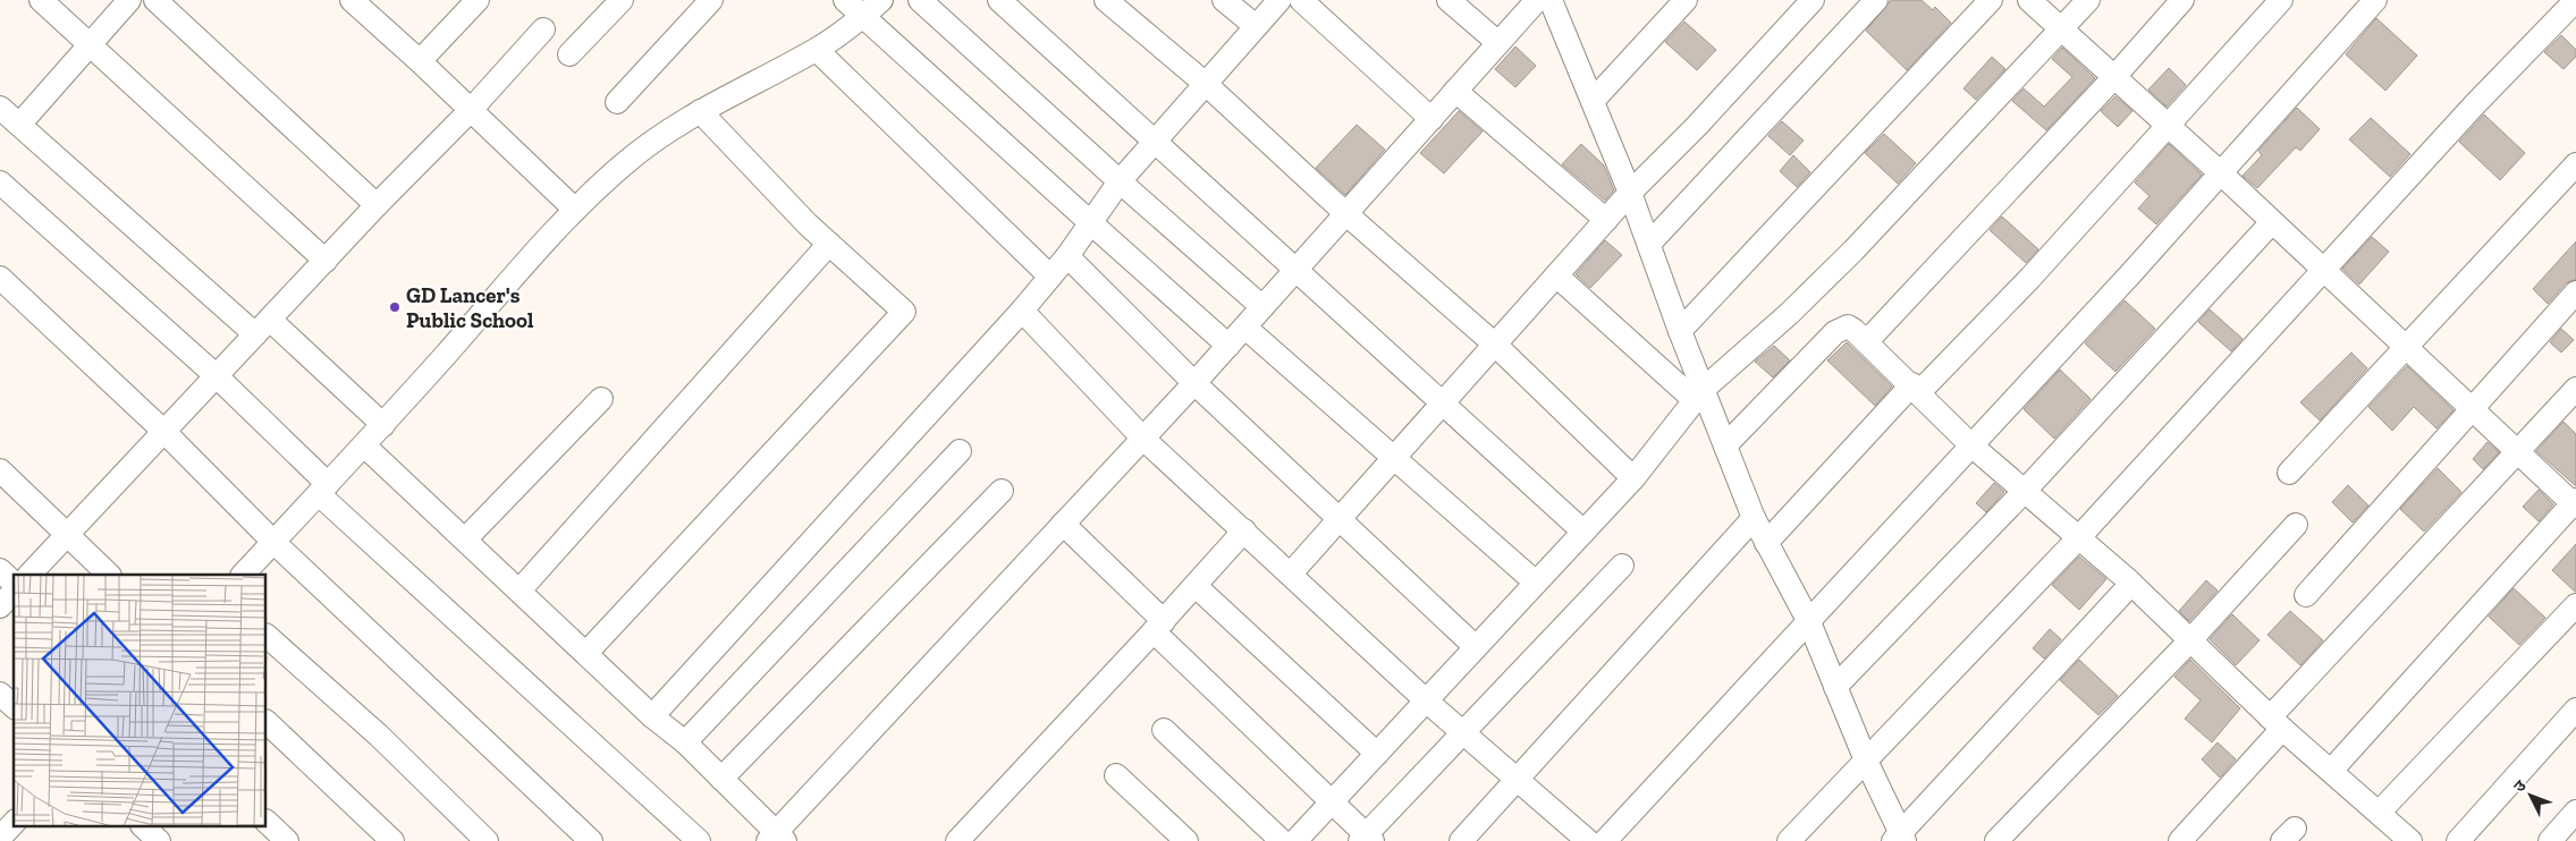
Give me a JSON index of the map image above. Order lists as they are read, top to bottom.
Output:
{
  "places": ["GD Lancer's Public School"],
  "north": "top left"
}
